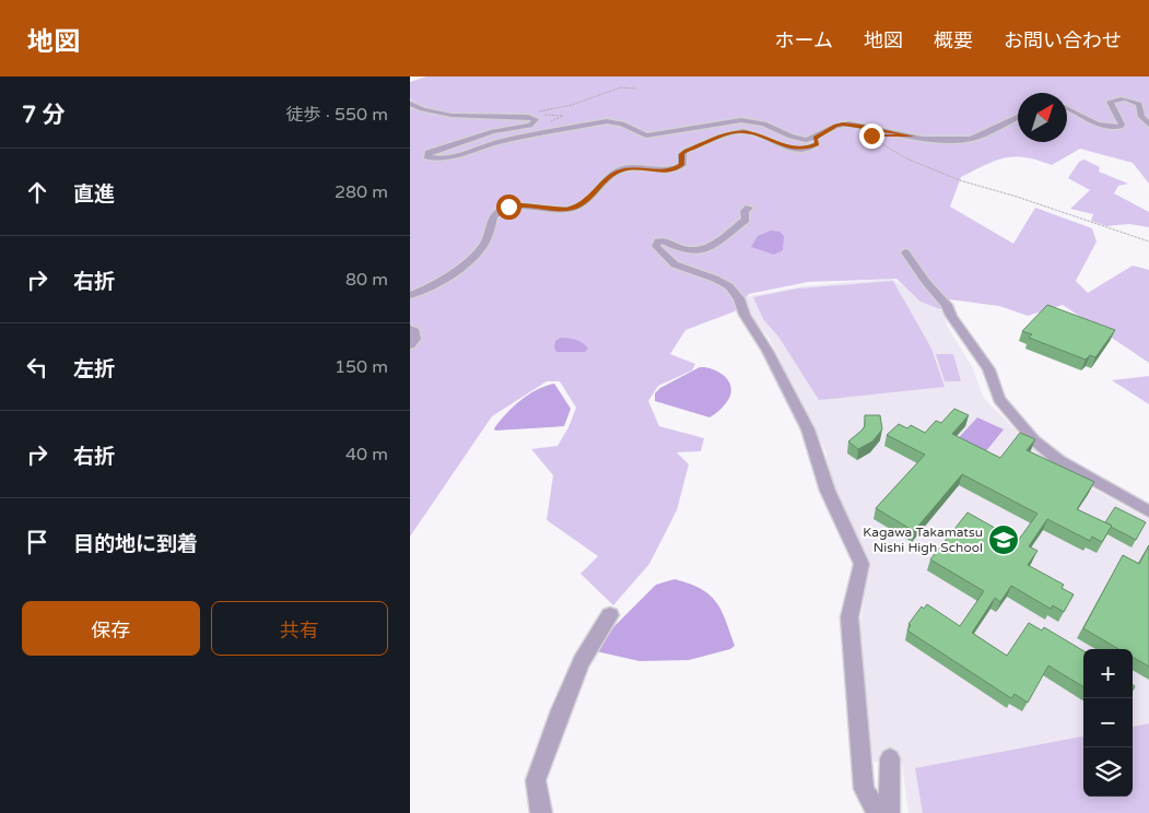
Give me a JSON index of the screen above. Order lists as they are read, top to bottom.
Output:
{
  "places": {
    "school or university": ["Kagawa Takamatsu Nishi High School"]
  },
  "north": "top right",
  "page": {
    "header": "地図",
    "nav": [
      "ホーム",
      "地図",
      "概要",
      "お問い合わせ"
    ],
    "heading": ["7 分", "徒歩 · 550 m"],
    "list": [
      ["直進", "280 m"],
      ["右折", "80 m"],
      ["左折", "150 m"],
      ["右折", "40 m"],
      "目的地に到着"
    ],
    "buttons": ["保存", "共有"],
    "map_buttons": ["+", "−"]
  }
}
